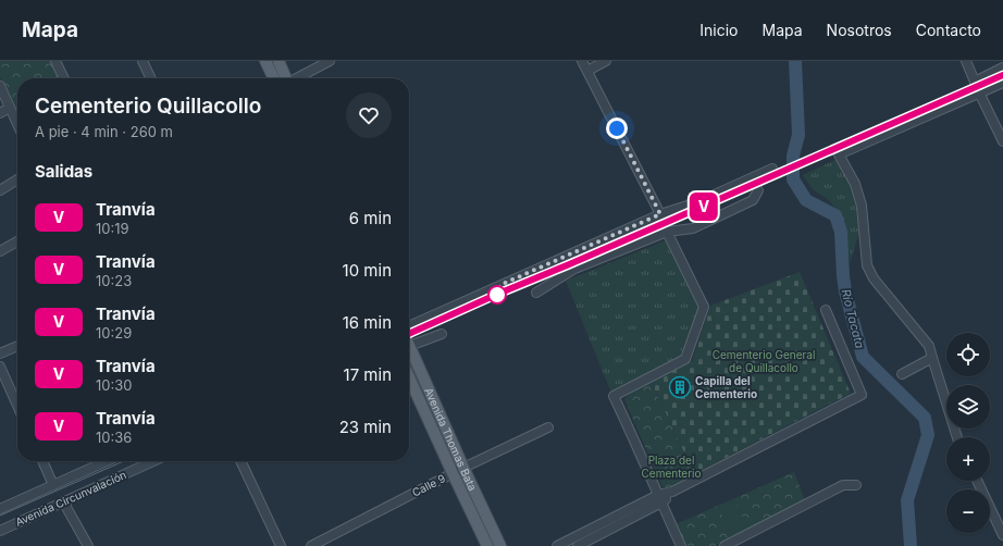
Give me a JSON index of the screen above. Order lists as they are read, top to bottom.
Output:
{
  "streets": {
    "main road": ["Avenida Thomas Bata"],
    "street": ["Calle 9", "Avenida Circunvalación"]
  },
  "crossings": [
    ["Avenida Thomas Bata", "Calle 9"]
  ],
  "water": ["Río Tacata"],
  "parks": ["Cementerio General de Quillacollo", "Plaza del Cementerio"],
  "places": {
    "building": ["Capilla del Cementerio"]
  },
  "lines": ["tram line V"],
  "page": {
    "header": "Mapa",
    "nav": [
      "Inicio",
      "Mapa",
      "Nosotros",
      "Contacto"
    ],
    "on_map": "V",
    "heading": [
      ["Cementerio Quillacollo", "A pie · 4 min · 260 m"],
      "Salidas"
    ],
    "list": [
      {
        "mark": "V",
        "name": "Tranvía",
        "note": "10:19",
        "value": "6 min"
      },
      {
        "mark": "V",
        "name": "Tranvía",
        "note": "10:23",
        "value": "10 min"
      },
      {
        "mark": "V",
        "name": "Tranvía",
        "note": "10:29",
        "value": "16 min"
      },
      {
        "mark": "V",
        "name": "Tranvía",
        "note": "10:30",
        "value": "17 min"
      },
      {
        "mark": "V",
        "name": "Tranvía",
        "note": "10:36",
        "value": "23 min"
      }
    ],
    "map_buttons": ["+", "−"]
  }
}
